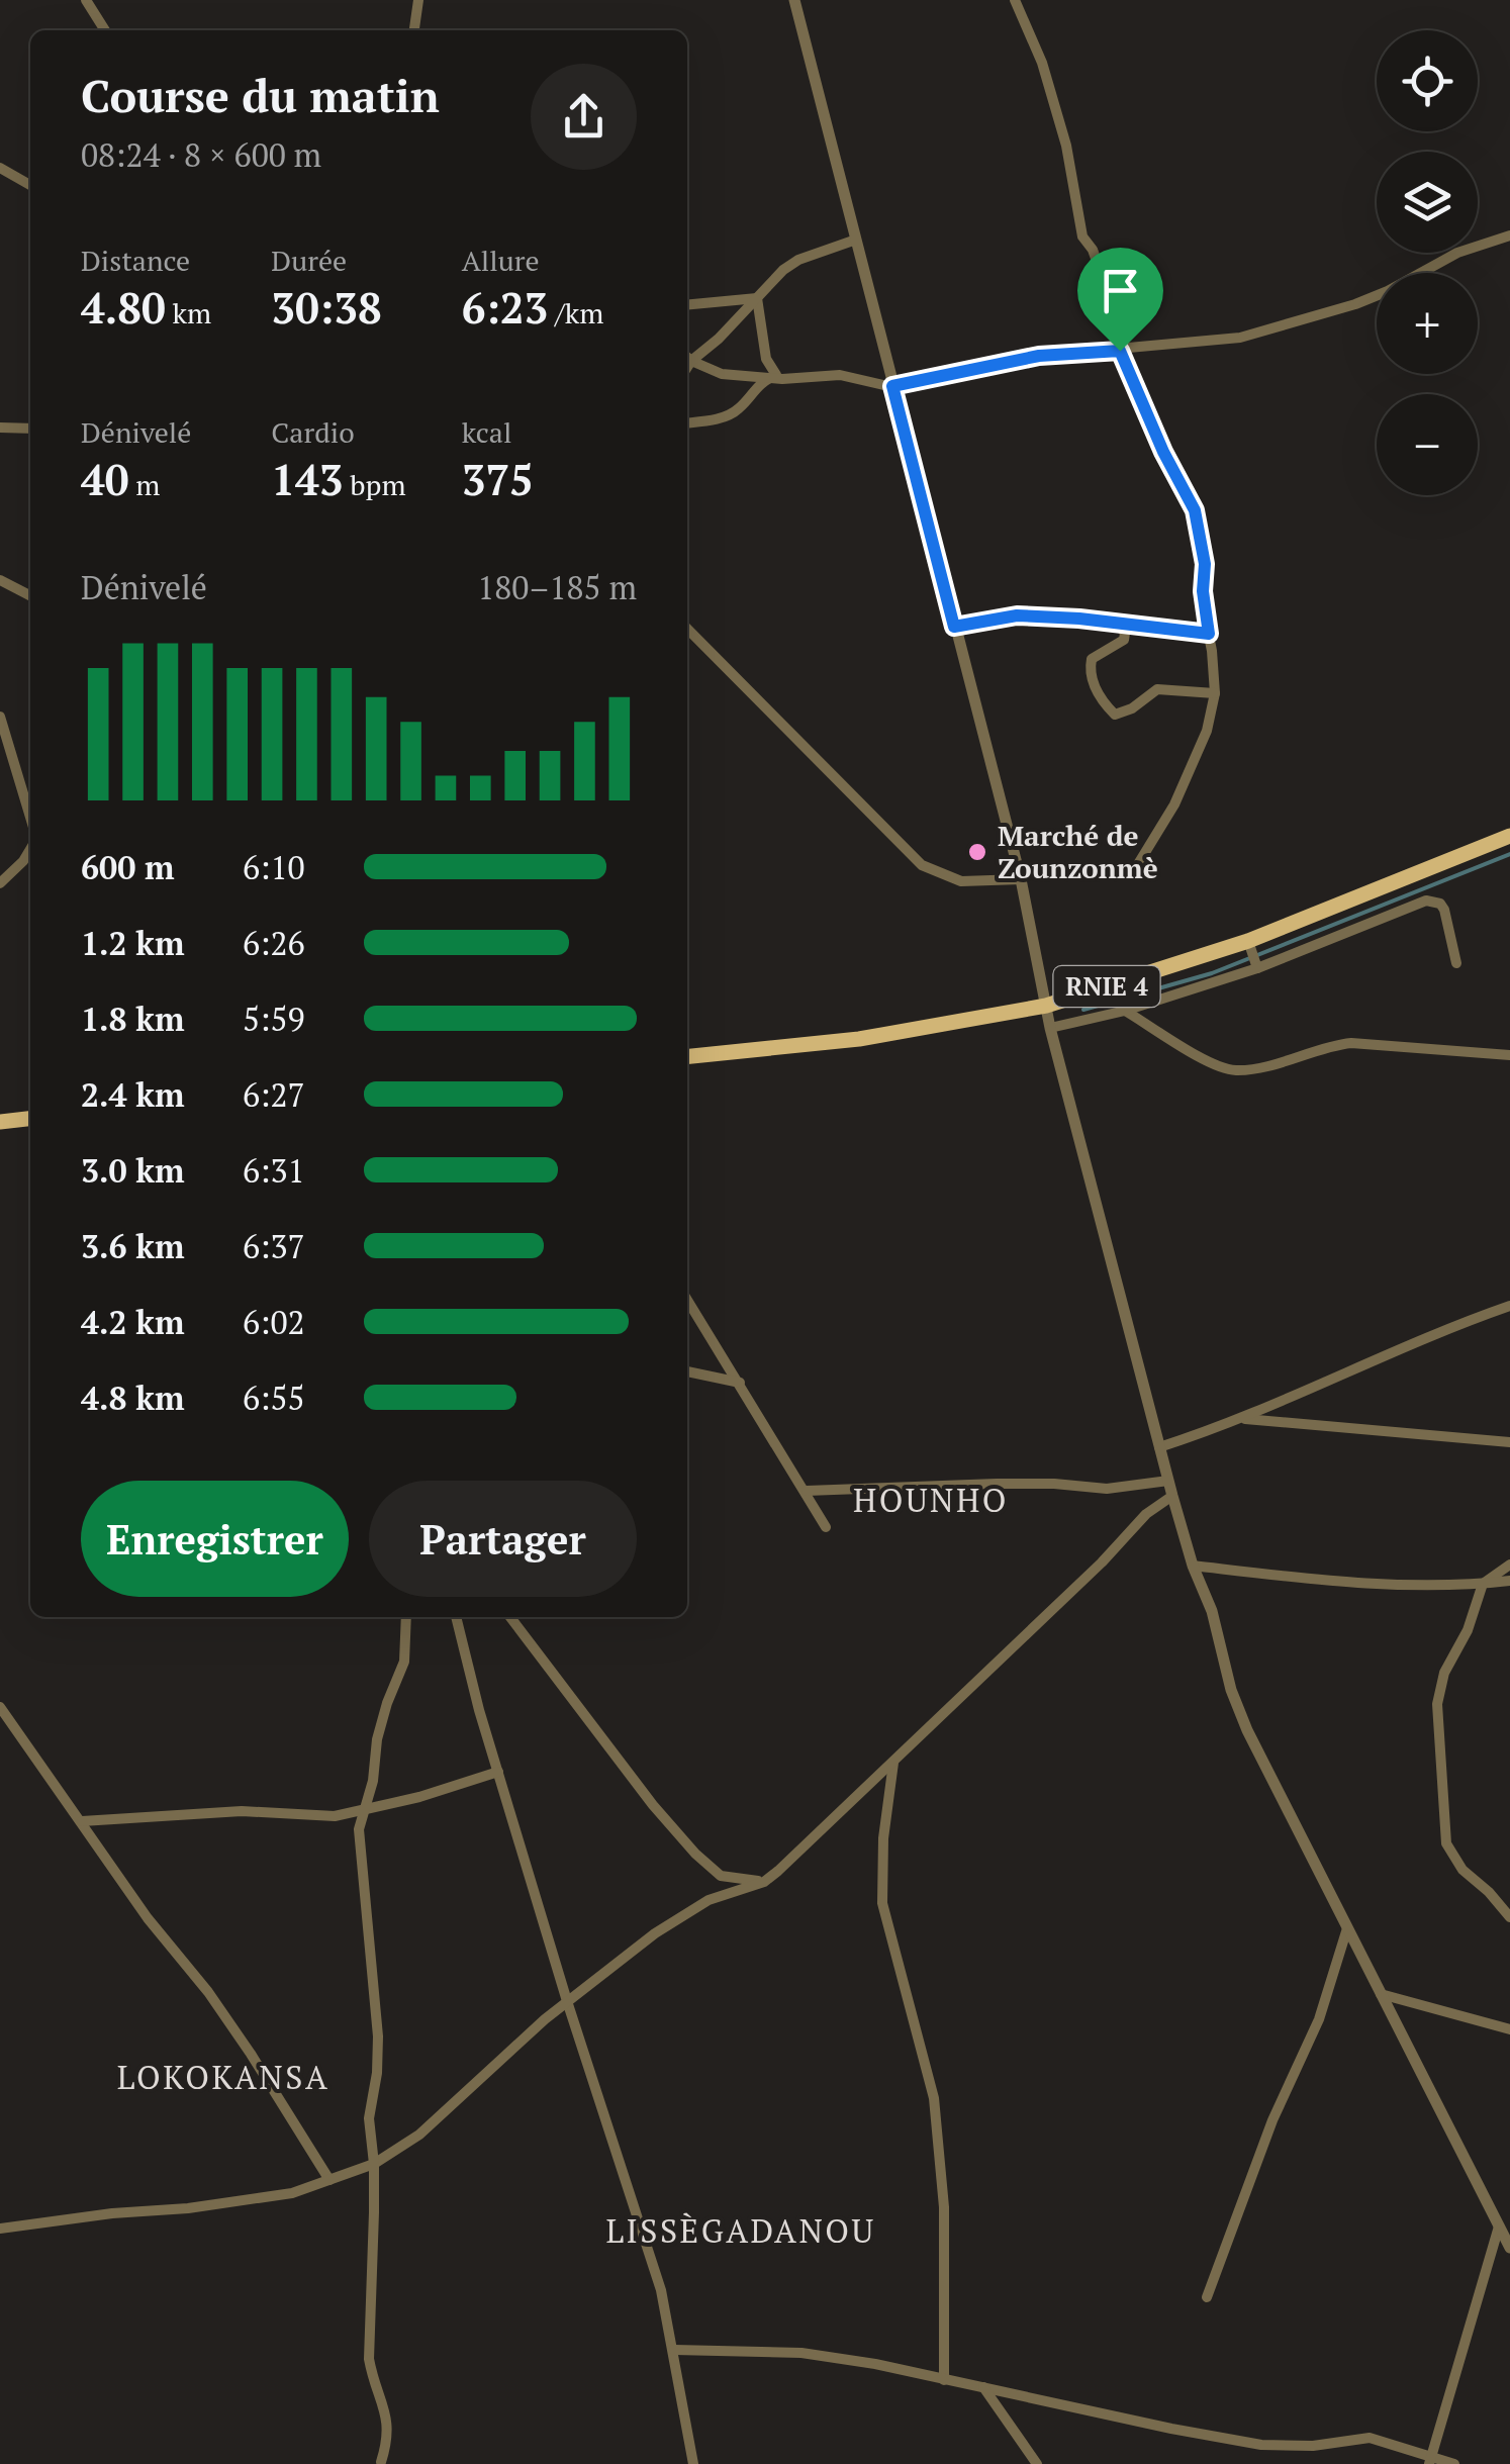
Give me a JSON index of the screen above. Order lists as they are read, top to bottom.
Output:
{
  "streets": {
    "main road": ["RNIE 4"]
  },
  "districts": ["HOUNHO", "LOKOKANSA", "LISSÈGADANOU"],
  "places": ["Marché de Zounzonmè"],
  "page": {
    "map_buttons": ["+", "−"],
    "heading": ["Course du matin", "08:24 · 8 × 600 m"],
    "stats": [
      ["Distance", "4.80 km"],
      ["Durée", "30:38"],
      ["Allure", "6:23 /km"],
      ["Dénivelé", "40 m"],
      ["Cardio", "143 bpm"],
      ["kcal", "375"]
    ],
    "chart": ["Dénivelé", "180–185 m"],
    "list": [
      {
        "name": "600 m",
        "note": "6:10"
      },
      {
        "name": "1.2 km",
        "note": "6:26"
      },
      {
        "name": "1.8 km",
        "note": "5:59"
      },
      {
        "name": "2.4 km",
        "note": "6:27"
      },
      {
        "name": "3.0 km",
        "note": "6:31"
      },
      {
        "name": "3.6 km",
        "note": "6:37"
      },
      {
        "name": "4.2 km",
        "note": "6:02"
      },
      {
        "name": "4.8 km",
        "note": "6:55"
      }
    ],
    "buttons": ["Enregistrer", "Partager"]
  }
}
